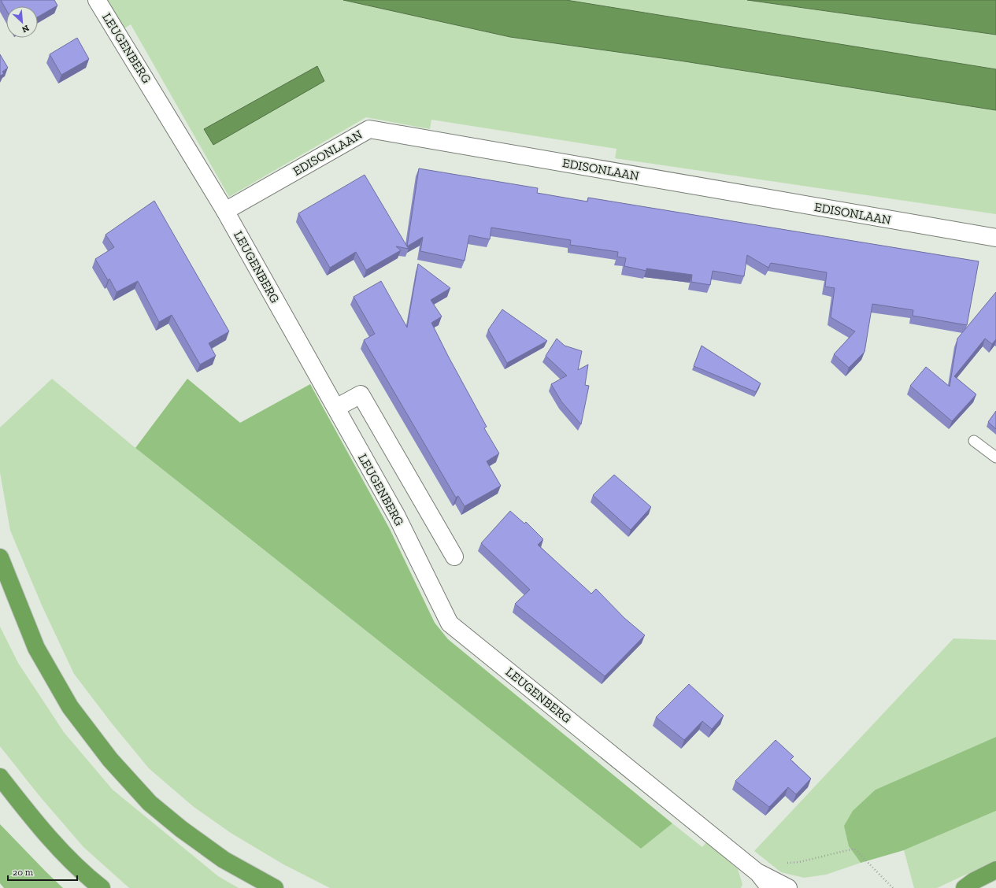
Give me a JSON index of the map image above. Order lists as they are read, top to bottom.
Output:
{
  "streets": {
    "street": ["LEUGENBERG", "EDISONLAAN"]
  },
  "crossings": [
    ["LEUGENBERG", "EDISONLAAN"]
  ],
  "scale_bar": "20 m",
  "north": "bottom right"
}
